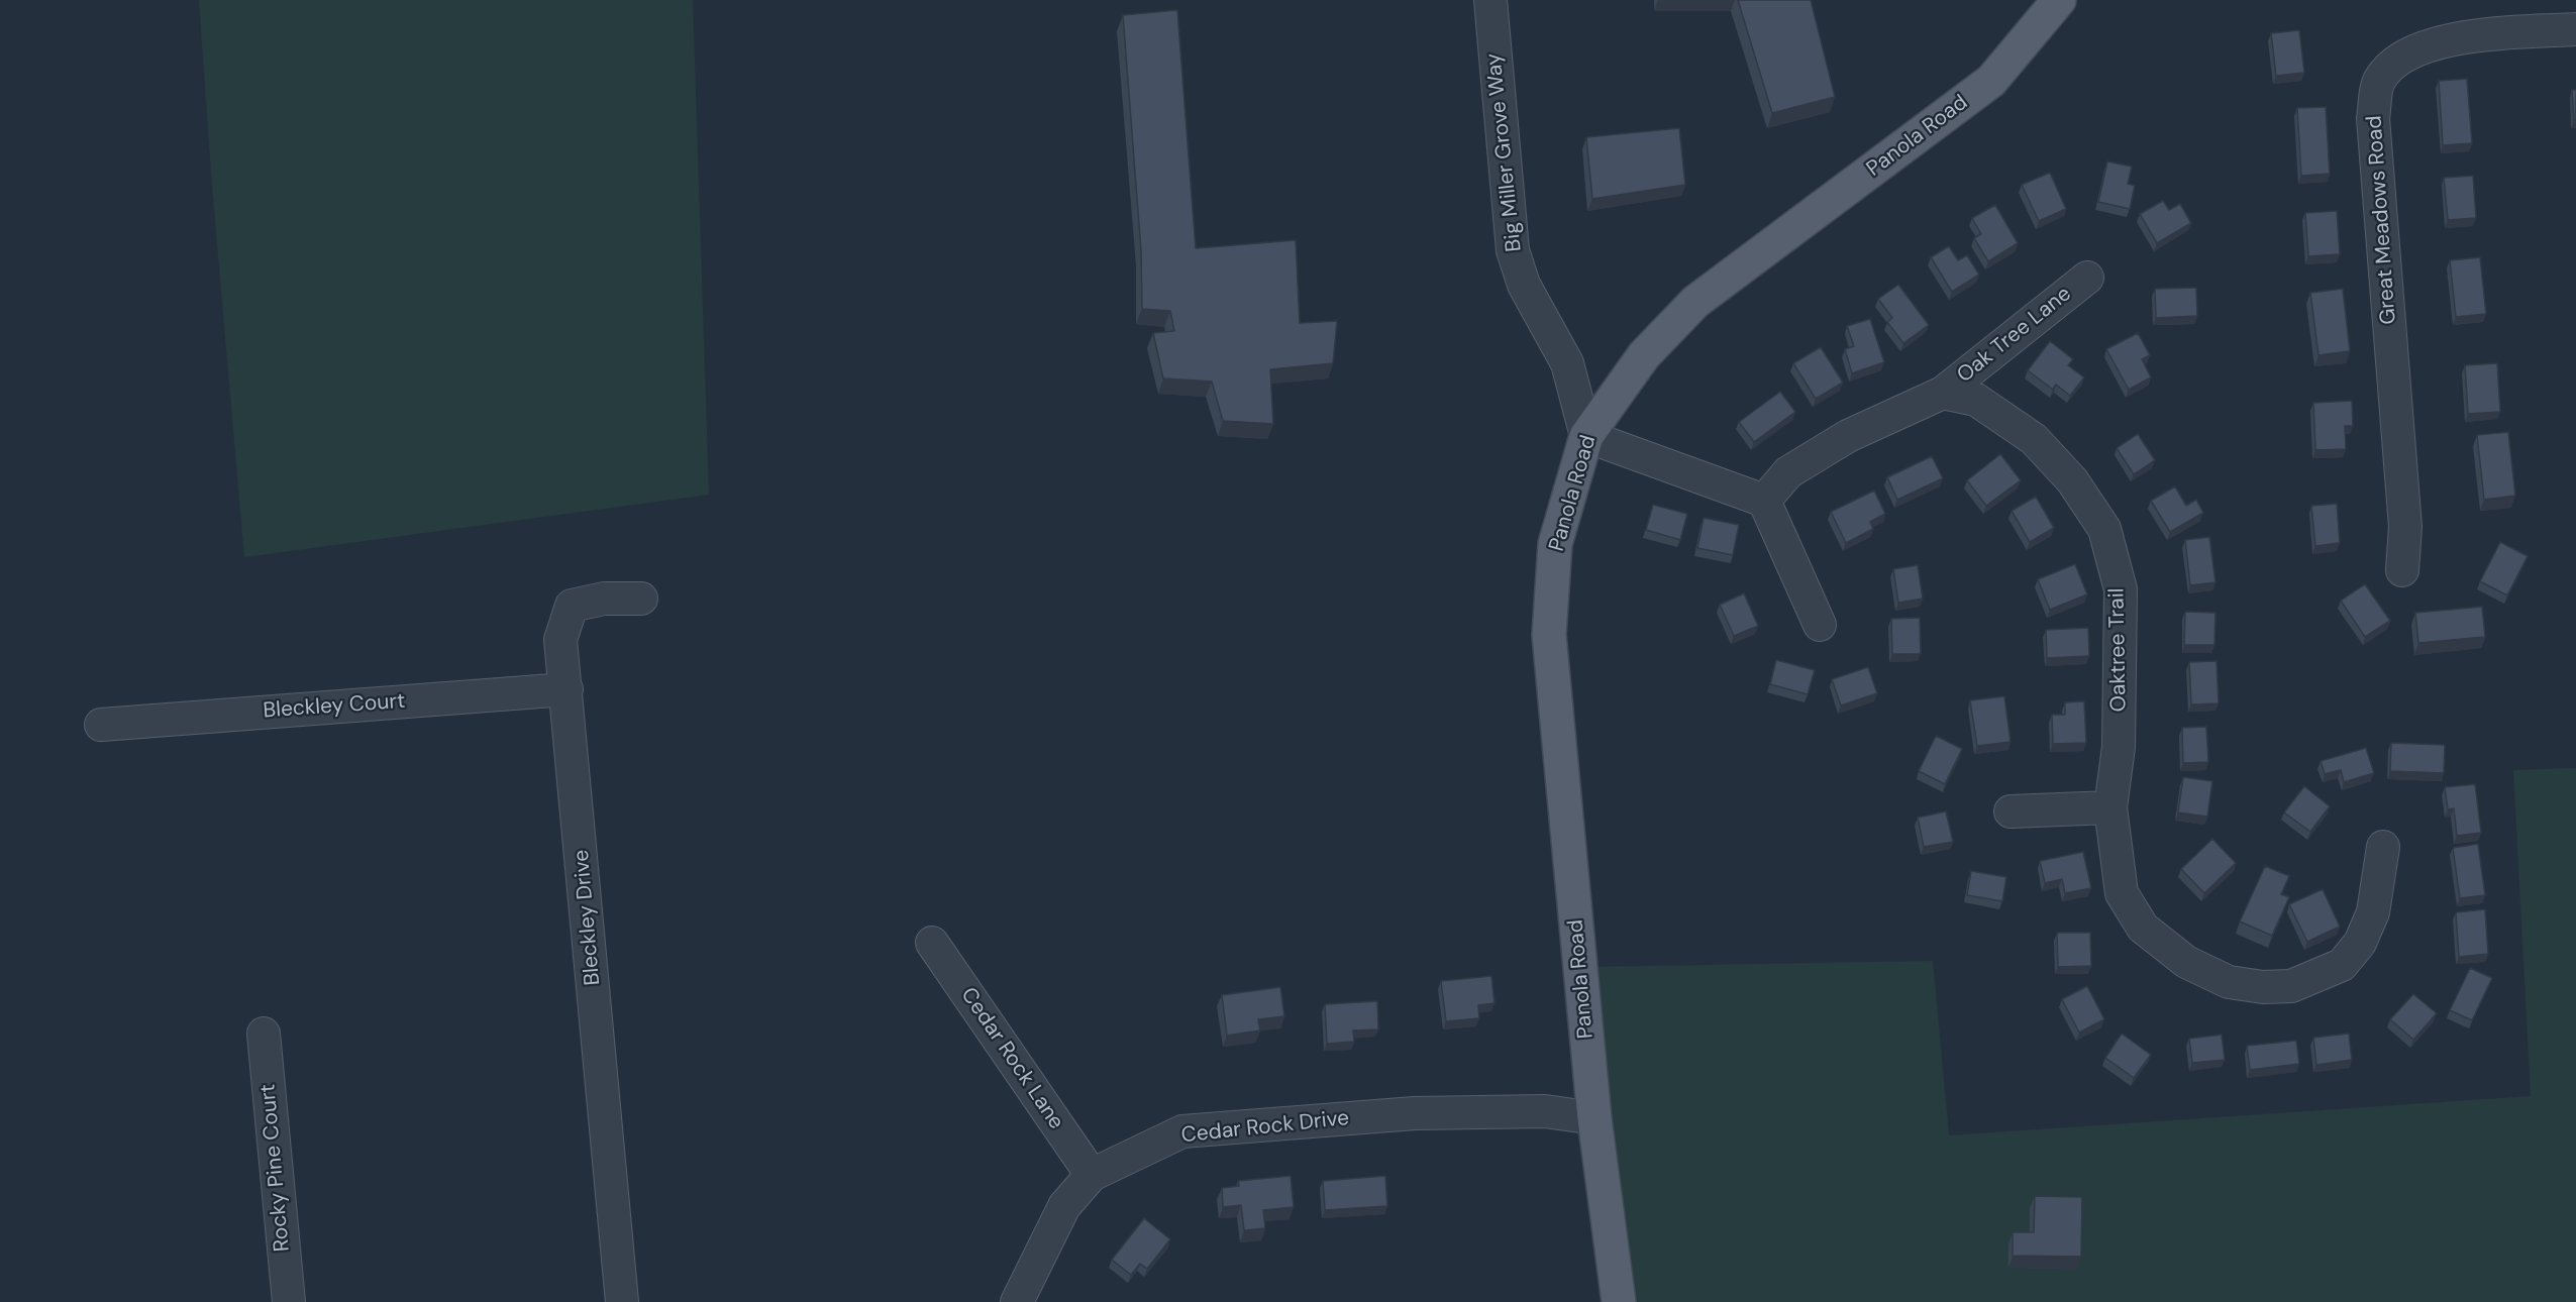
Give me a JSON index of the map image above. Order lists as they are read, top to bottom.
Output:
{
  "streets": {
    "main road": ["Panola Road"],
    "street": [
      "Big Miller Grove Way",
      "Great Meadows Road",
      "Oak Tree Lane",
      "Oaktree Trail",
      "Bleckley Court",
      "Bleckley Drive",
      "Cedar Rock Lane",
      "Cedar Rock Drive",
      "Rocky Pine Court"
    ]
  },
  "crossings": [
    ["Panola Road", "Big Miller Grove Way"],
    ["Panola Road", "Cedar Rock Drive"],
    ["Oak Tree Lane", "Oaktree Trail"],
    ["Bleckley Court", "Bleckley Drive"],
    ["Cedar Rock Lane", "Cedar Rock Drive"]
  ]
}
